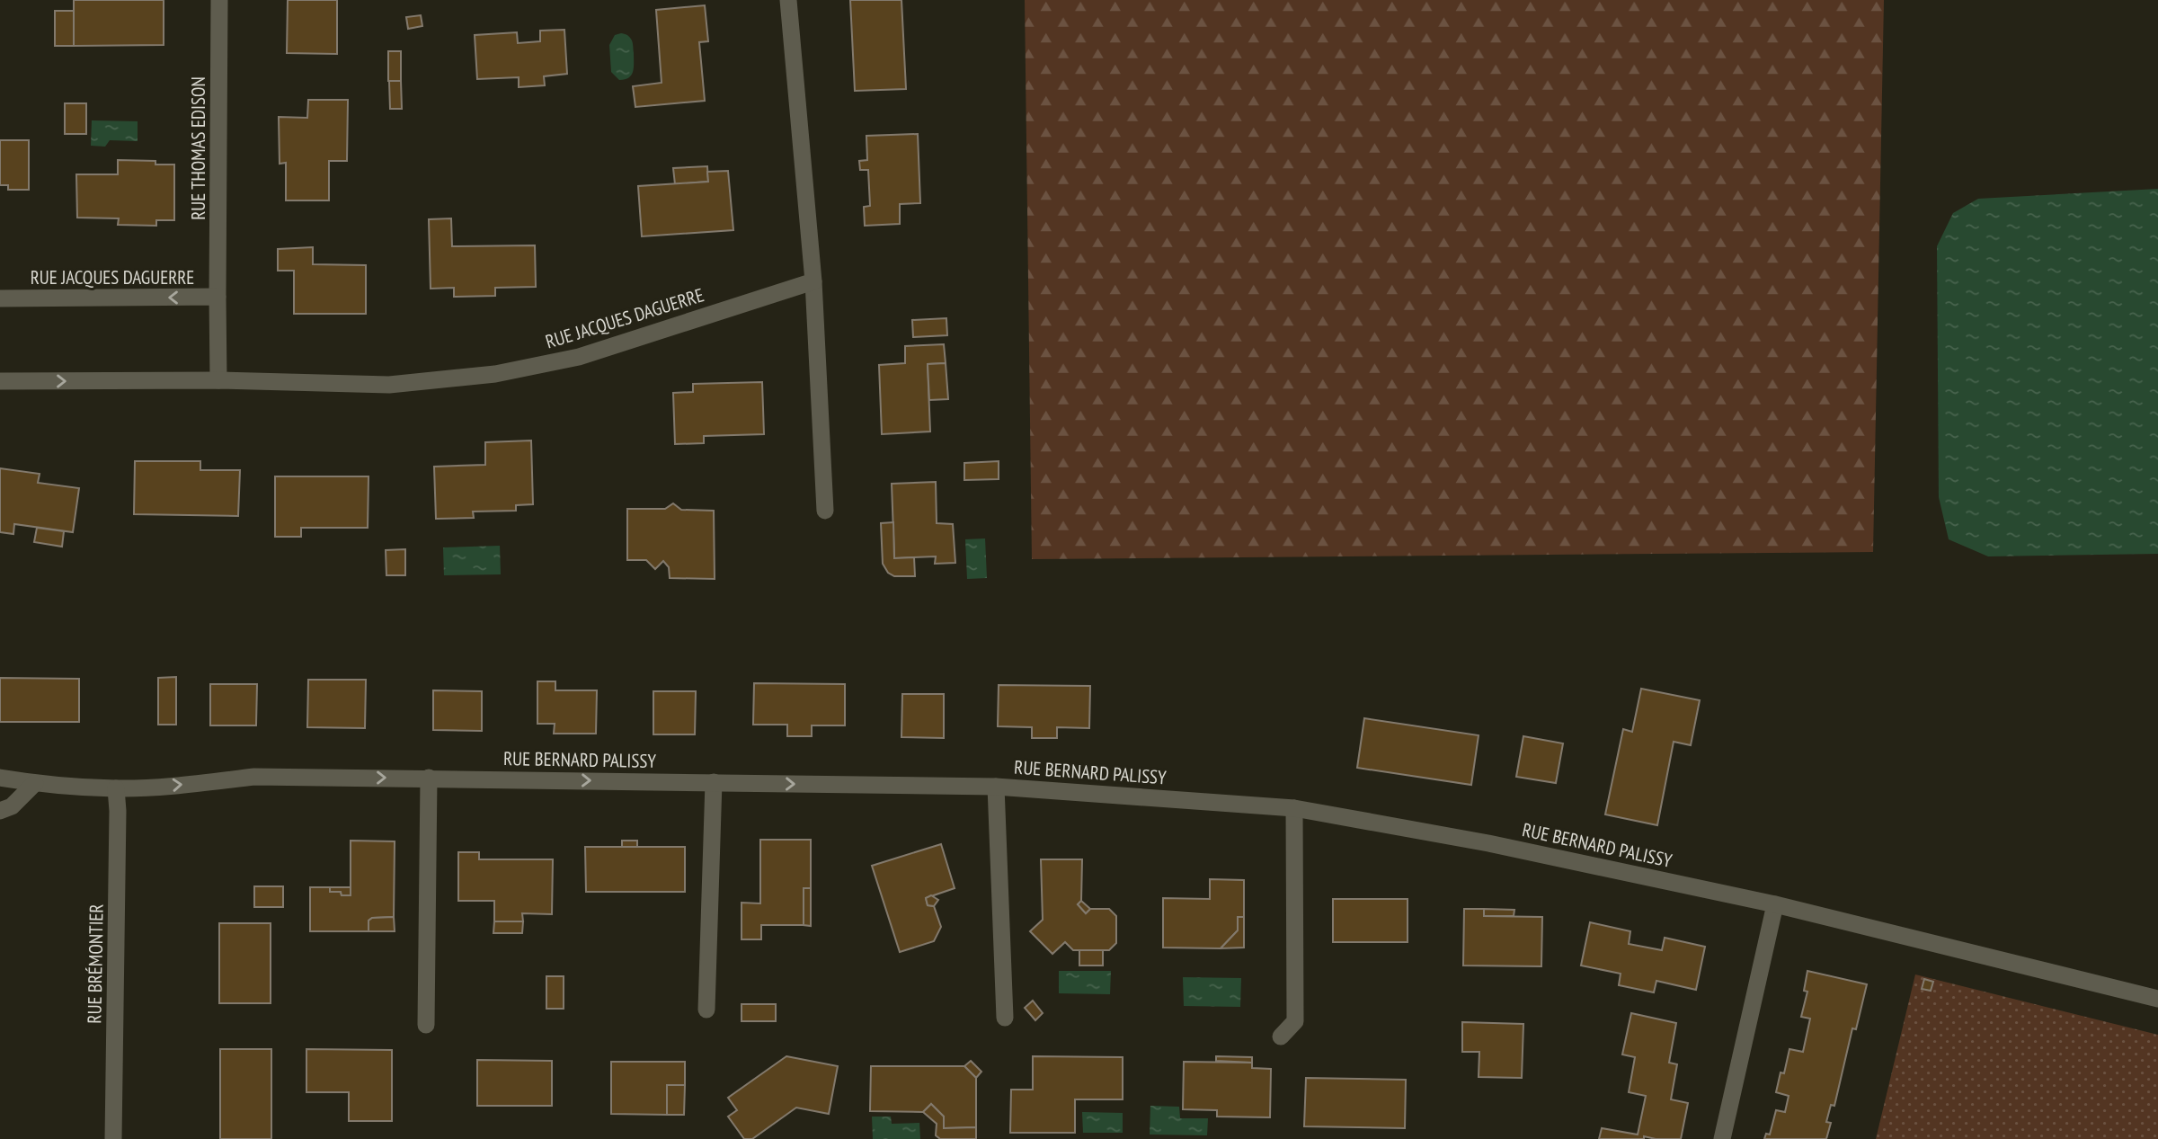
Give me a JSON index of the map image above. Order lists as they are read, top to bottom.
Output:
{
  "streets": {
    "street": [
      "RUE THOMAS EDISON",
      "RUE JACQUES DAGUERRE",
      "RUE BERNARD PALISSY",
      "RUE BRÉMONTIER"
    ]
  },
  "crossings": [
    ["RUE THOMAS EDISON", "RUE JACQUES DAGUERRE"],
    ["RUE BERNARD PALISSY", "RUE BRÉMONTIER"]
  ],
  "one_way": ["RUE BERNARD PALISSY"]
}
